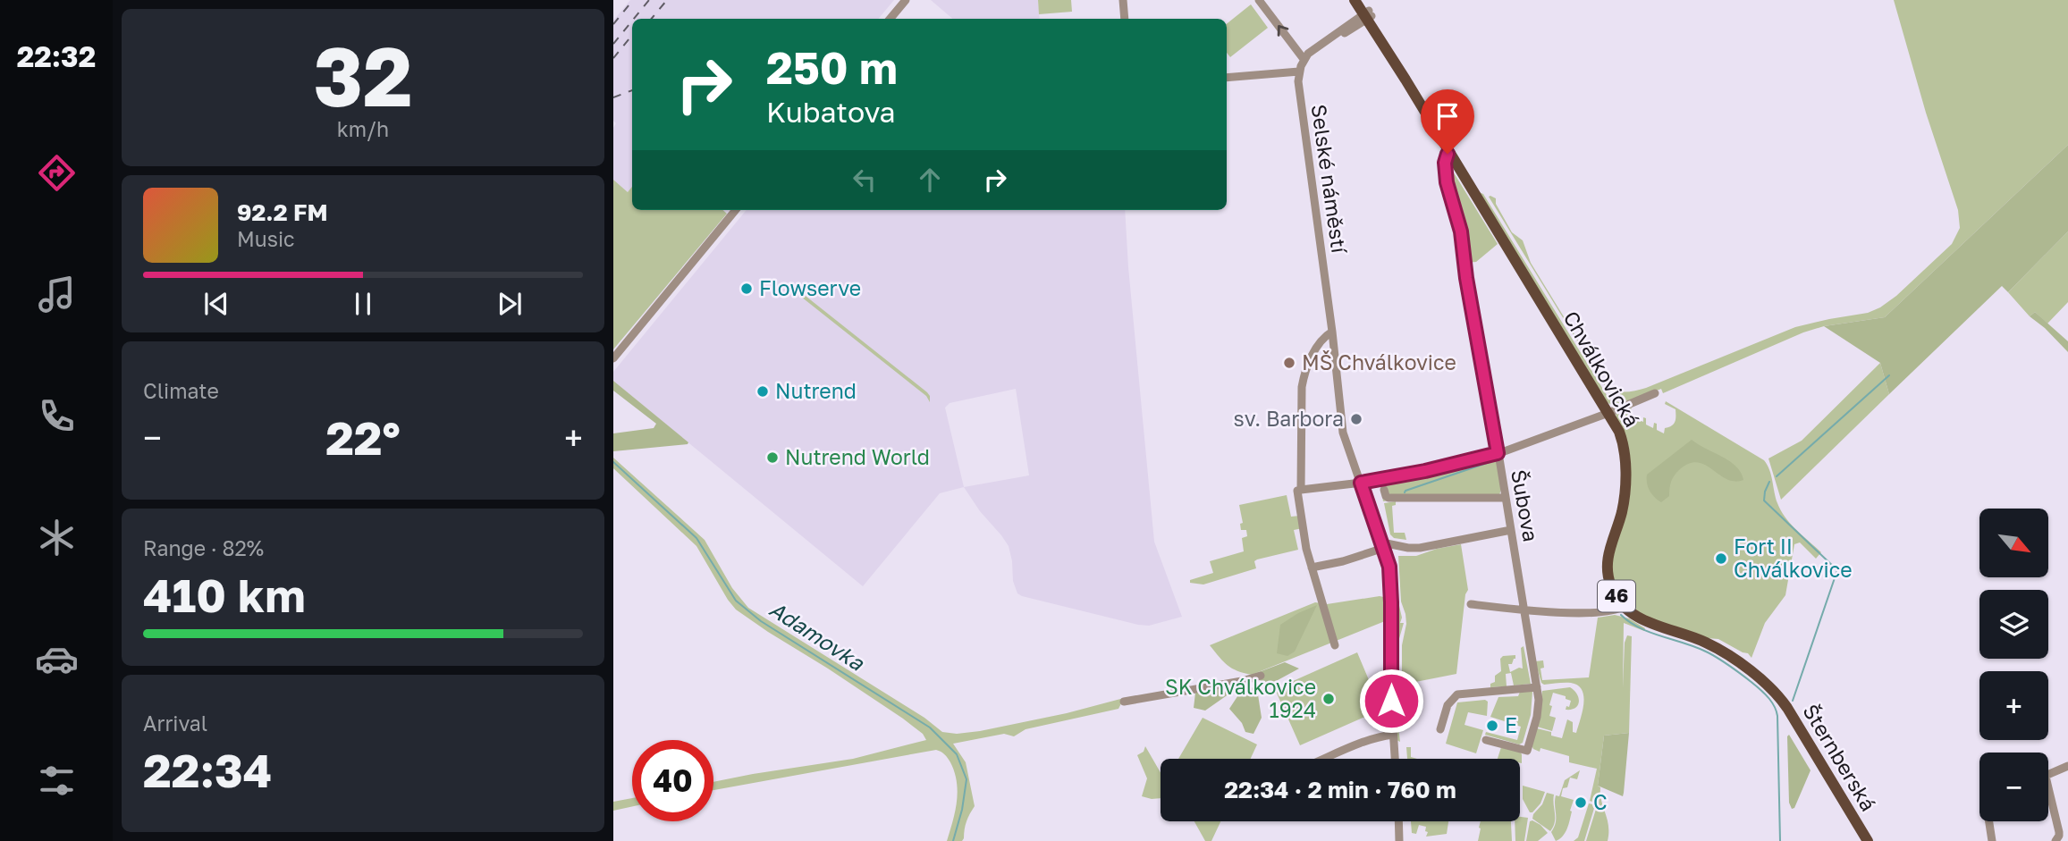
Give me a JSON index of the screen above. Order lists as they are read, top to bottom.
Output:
{
  "streets": {
    "main road": ["Chválkovická", "46", "Šternberská"],
    "street": ["Selské náměstí", "Šubova"]
  },
  "crossings": [
    ["Chválkovická", "Šubova"],
    ["Chválkovická", "Šternberská"]
  ],
  "water": ["Adamovka"],
  "places": [
    "Flowserve",
    "MŠ Chválkovice",
    "Nutrend",
    "sv. Barbora",
    "Nutrend World",
    "Fort II Chválkovice",
    "SK Chválkovice 1924",
    "E",
    "C"
  ],
  "north": "bottom right",
  "page": {
    "tabs": "22:32",
    "tile": [
      ["32", "km/h"],
      "Climate",
      ["Range · 82%", "410 km"],
      ["Arrival", "22:34"]
    ],
    "turn": ["250 m", "Kubatova"],
    "song": ["92.2 FM", "Music"],
    "heat": ["−", "22°", "+"],
    "map_buttons": ["+", "−"],
    "limit": "40",
    "trip": "22:34 · 2 min · 760 m"
  }
}
